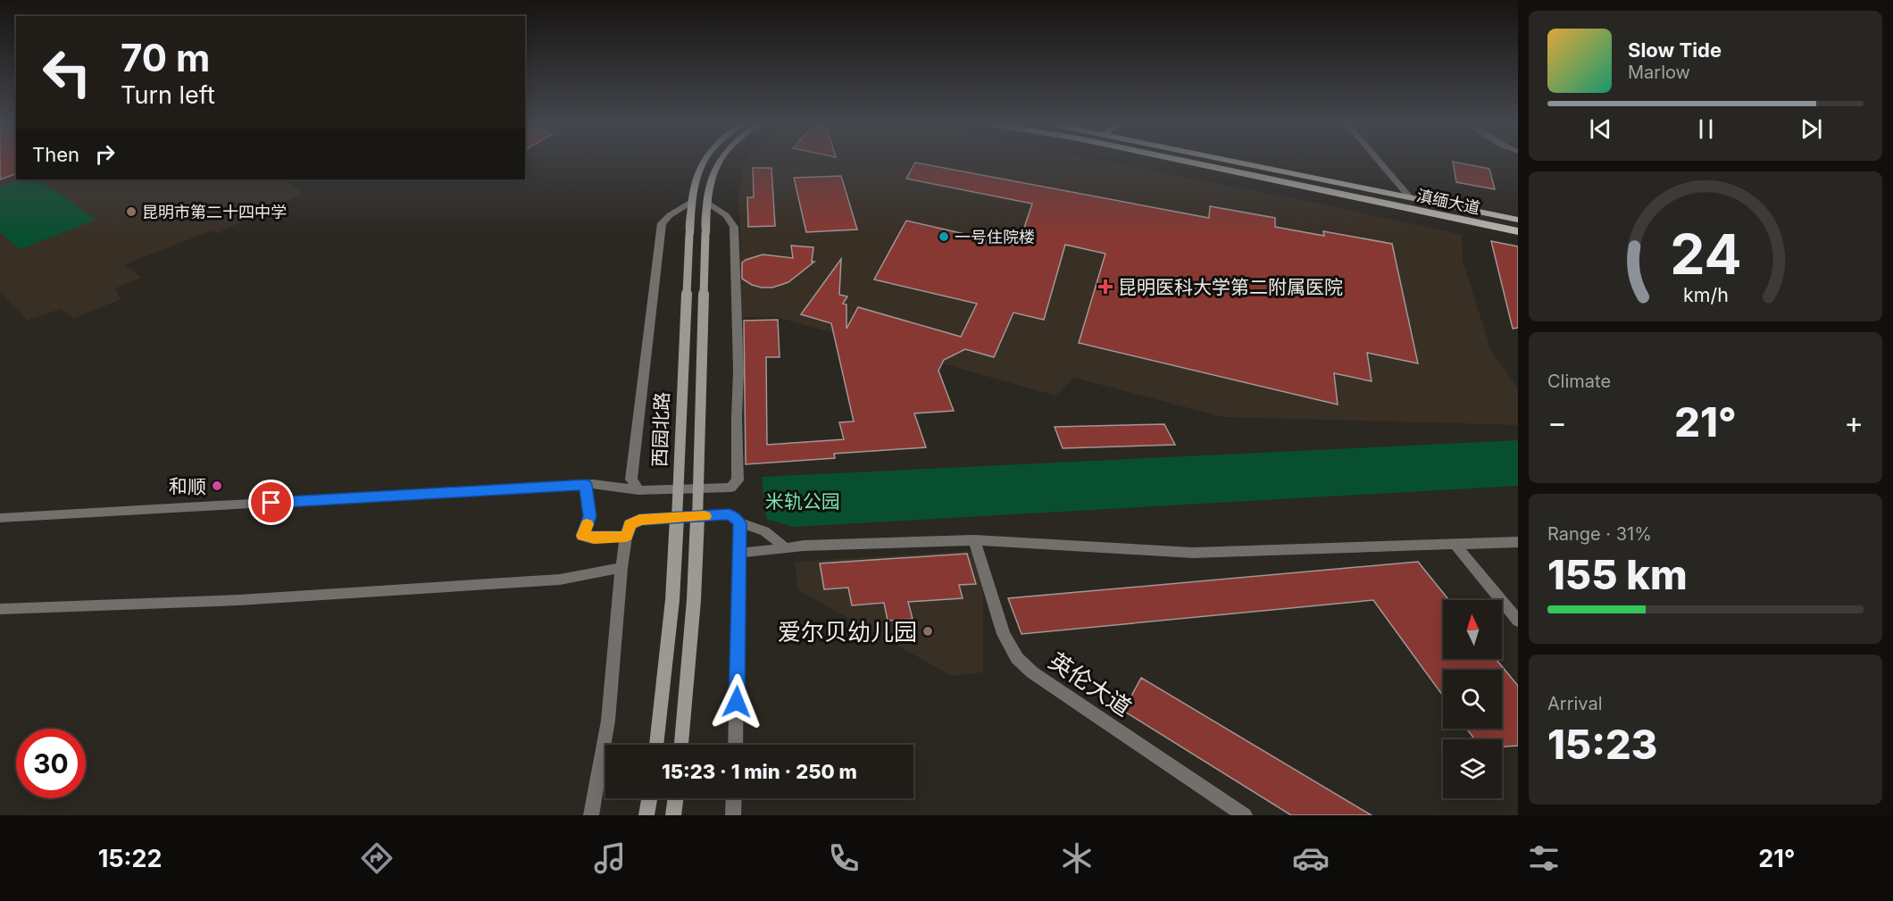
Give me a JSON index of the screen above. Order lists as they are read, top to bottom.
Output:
{
  "streets": {
    "main road": ["滇缅大道", "西园北路"],
    "street": ["英伦大道"]
  },
  "parks": ["米轨公园"],
  "places": {
    "other": [
      "昆明市第二十四中学",
      "一号住院楼",
      "和顺",
      "爱尔贝幼儿园"
    ],
    "health": ["昆明医科大学第二附属医院"]
  },
  "north": "top",
  "page": {
    "turn": ["70 m", "Turn left"],
    "song": ["Slow Tide", "Marlow"],
    "then": "Then",
    "tile": [
      "Climate",
      ["Range · 31%", "155 km"],
      ["Arrival", "15:23"]
    ],
    "heat": ["−", "21°", "+"],
    "limit": "30",
    "trip": "15:23 · 1 min · 250 m",
    "tabs": ["15:22", "21°"],
    "gauge": ["24", "km/h"]
  }
}
